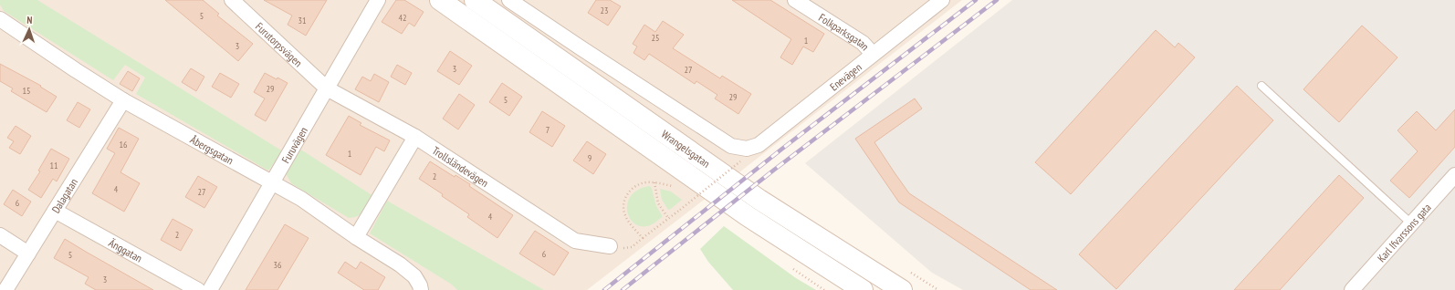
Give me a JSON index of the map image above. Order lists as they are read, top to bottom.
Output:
{
  "streets": {
    "main road": ["Wrangelsgatan"],
    "street": [
      "Folkparksgatan",
      "Furutorpsvägen",
      "Enevägen",
      "Furuvägen",
      "Åbergsgatan",
      "Trollsländevägen",
      "Dalagatan",
      "Karl Ifvarssons gata",
      "Änggatan"
    ]
  },
  "crossings": [
    ["Folkparksgatan", "Enevägen"],
    ["Furutorpsvägen", "Furuvägen"],
    ["Furutorpsvägen", "Trollsländevägen"],
    ["Furuvägen", "Åbergsgatan"],
    ["Åbergsgatan", "Dalagatan"],
    ["Dalagatan", "Änggatan"]
  ],
  "house_numbers": [
    "23",
    "5",
    "42",
    "31",
    "25",
    "1",
    "3",
    "3",
    "27",
    "29",
    "15",
    "29",
    "5",
    "7",
    "16",
    "1",
    "9",
    "11",
    "2",
    "4",
    "27",
    "6",
    "4",
    "2",
    "6",
    "5",
    "36",
    "3"
  ],
  "north": "top"
}
